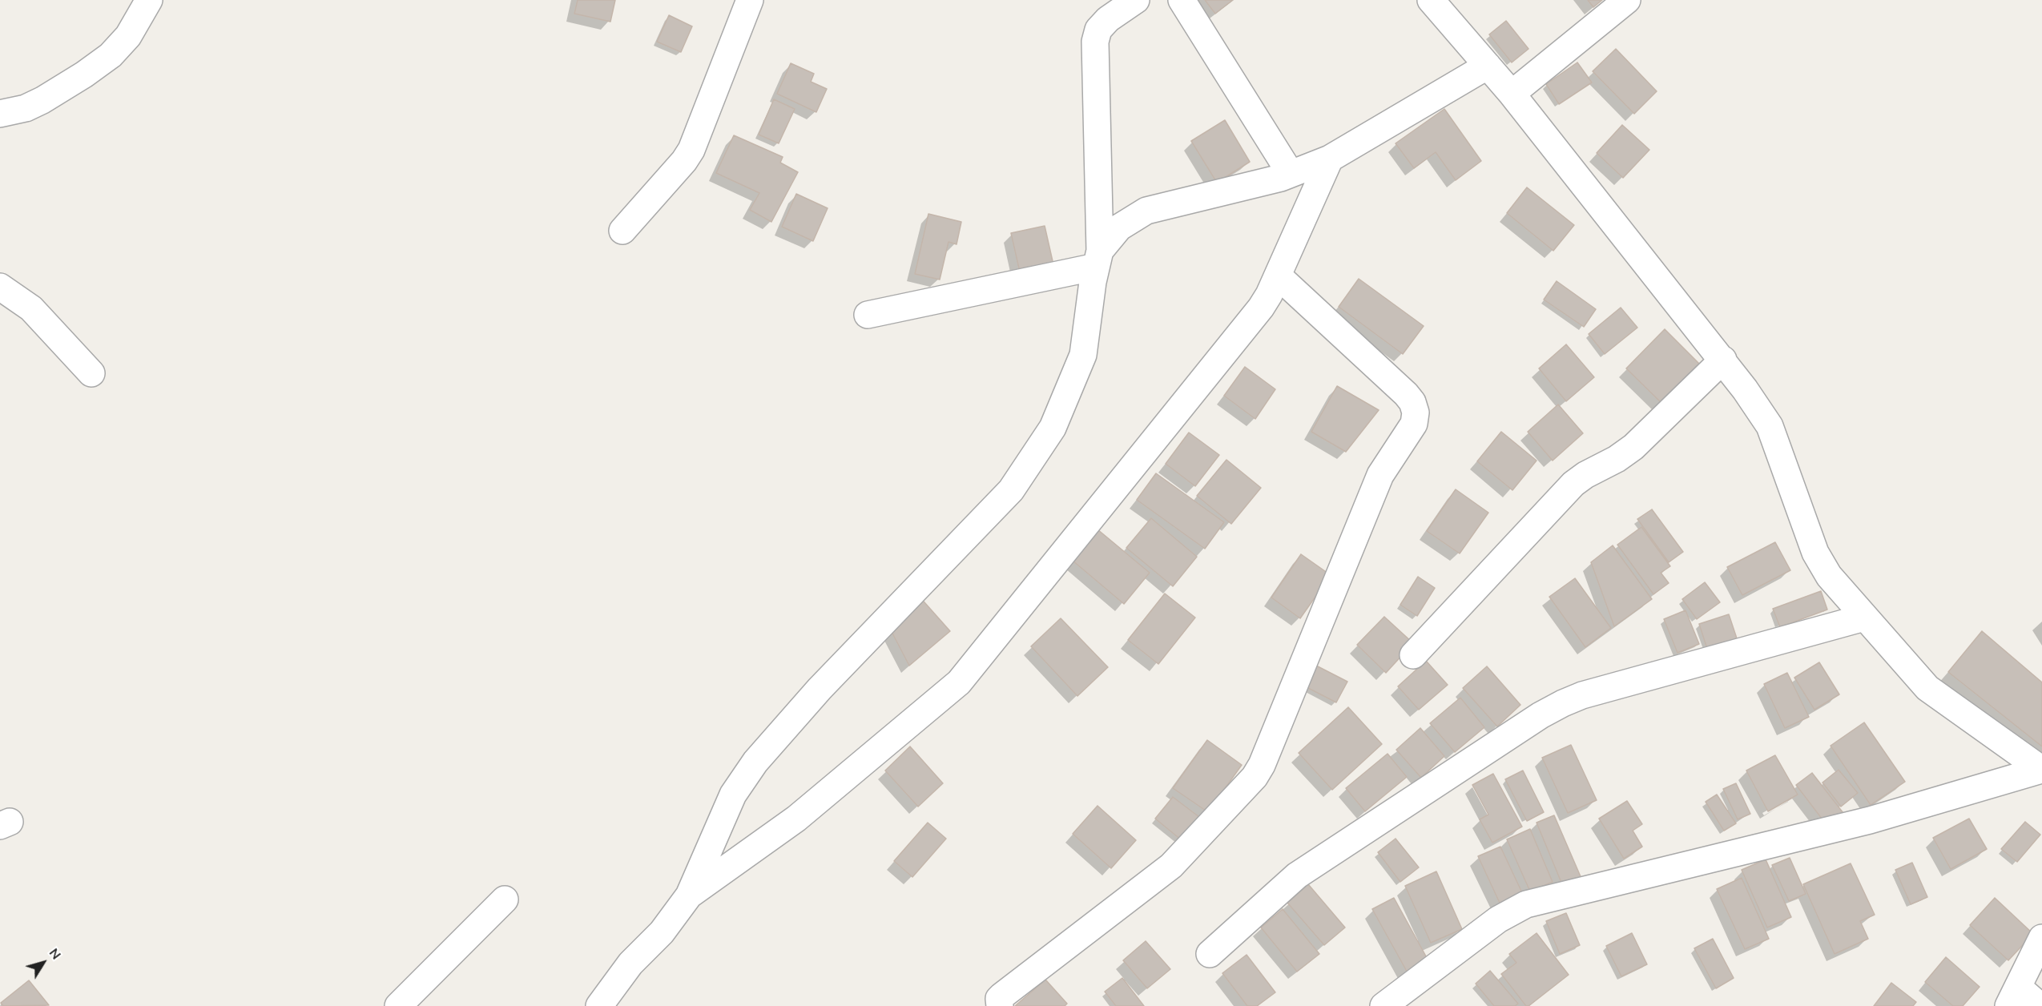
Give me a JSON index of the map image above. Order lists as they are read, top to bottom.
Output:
{
  "north": "top right"
}
